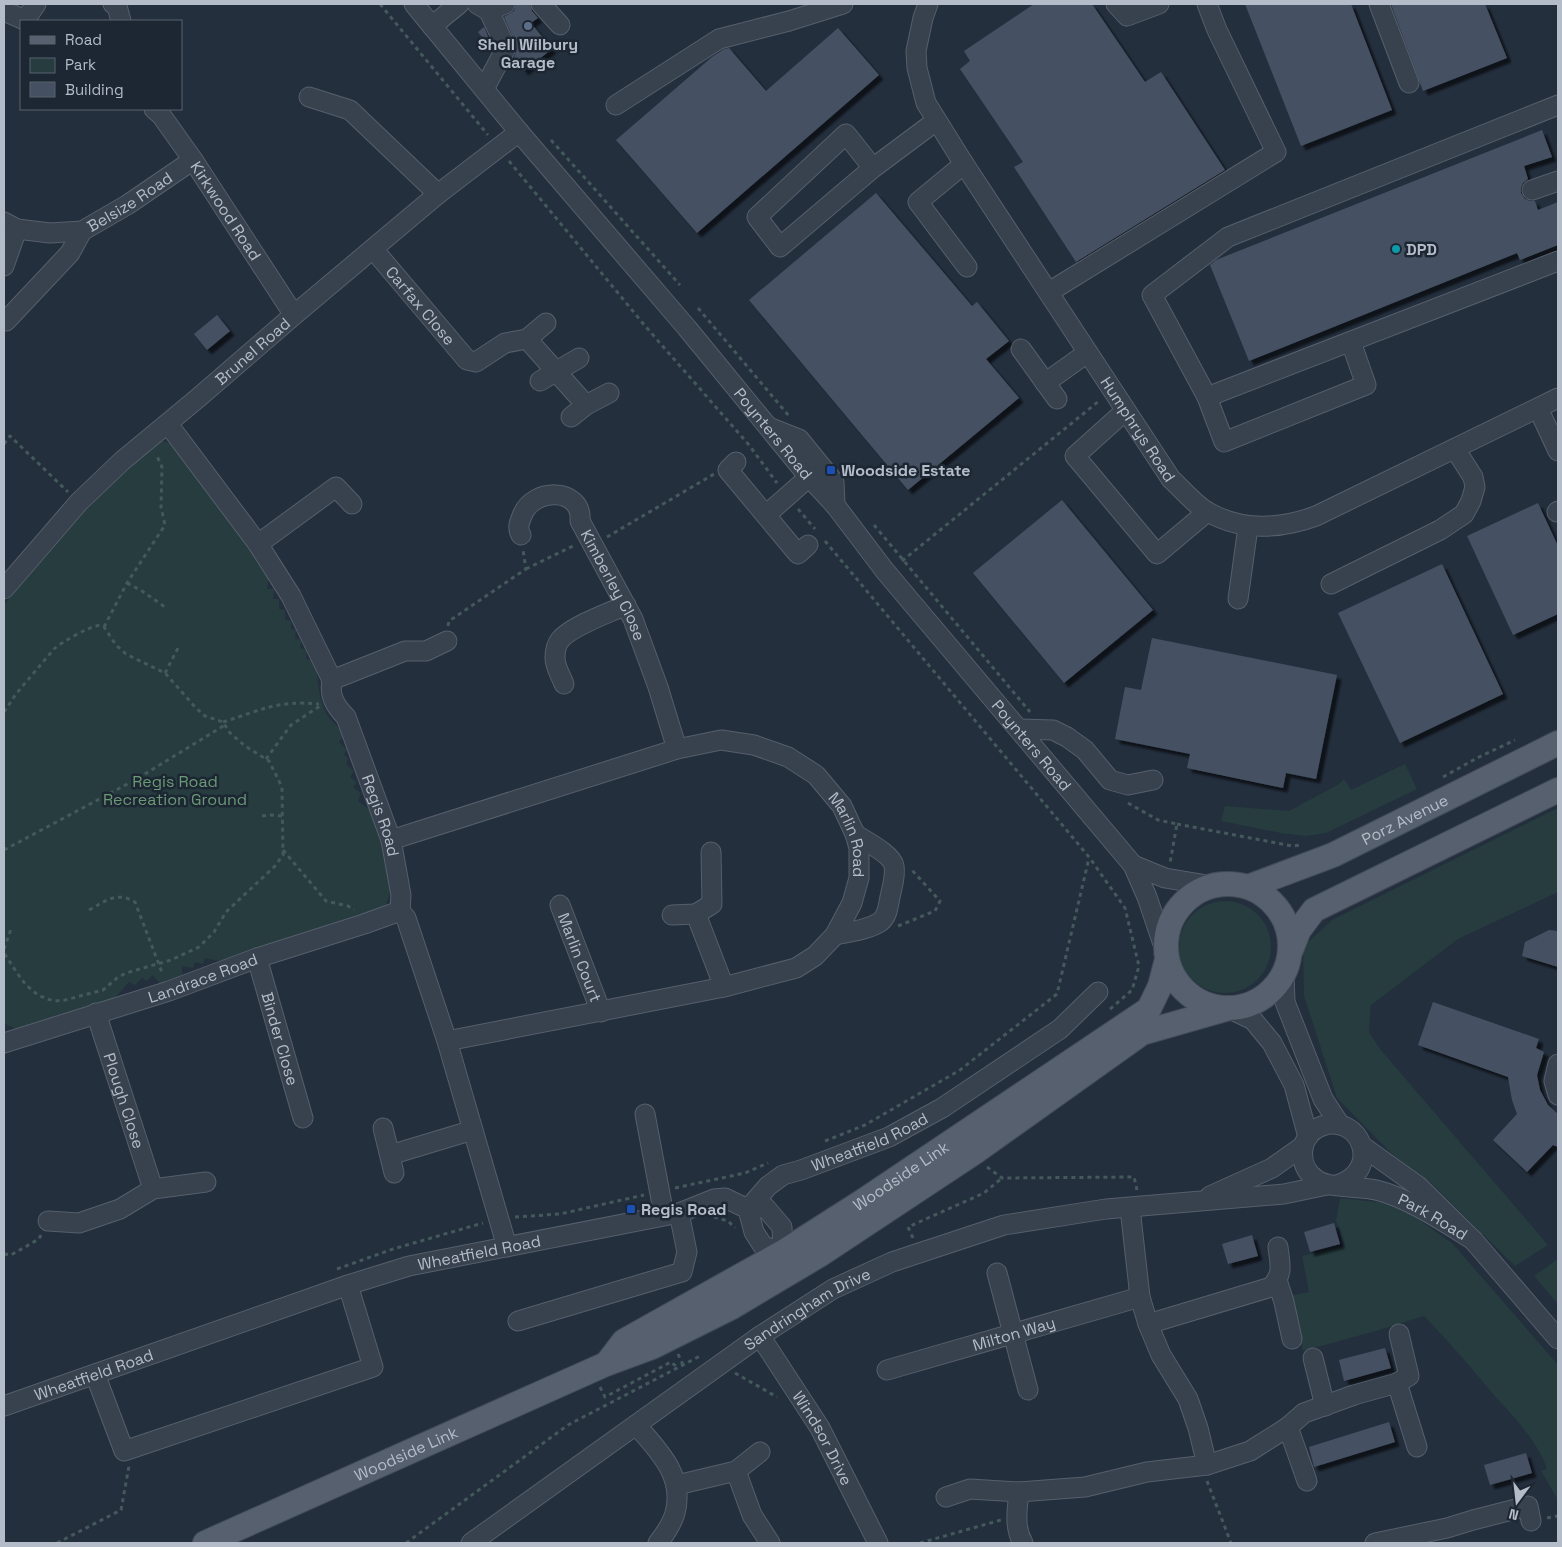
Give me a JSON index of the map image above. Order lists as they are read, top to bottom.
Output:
{
  "streets": {
    "main road": ["Porz Avenue", "Woodside Link"],
    "street": [
      "Belsize Road",
      "Kirkwood Road",
      "Carfax Close",
      "Brunel Road",
      "Humphrys Road",
      "Poynters Road",
      "Kimberley Close",
      "Regis Road",
      "Marlin Road",
      "Marlin Court",
      "Landrace Road",
      "Binder Close",
      "Plough Close",
      "Wheatfield Road",
      "Park Road",
      "Sandringham Drive",
      "Milton Way",
      "Windsor Drive"
    ]
  },
  "crossings": [
    ["Belsize Road", "Kirkwood Road"],
    ["Kirkwood Road", "Brunel Road"],
    ["Carfax Close", "Brunel Road"],
    ["Brunel Road", "Poynters Road"],
    ["Brunel Road", "Regis Road"],
    ["Poynters Road", "Porz Avenue"],
    ["Poynters Road", "Woodside Link"],
    ["Kimberley Close", "Marlin Road"],
    ["Regis Road", "Marlin Road"],
    ["Regis Road", "Landrace Road"],
    ["Regis Road", "Wheatfield Road"],
    ["Porz Avenue", "Woodside Link"],
    ["Marlin Road", "Marlin Court"],
    ["Landrace Road", "Binder Close"],
    ["Landrace Road", "Plough Close"],
    ["Park Road", "Sandringham Drive"],
    ["Sandringham Drive", "Windsor Drive"]
  ],
  "parks": ["Regis Road Recreation Ground"],
  "places": {
    "other": ["Shell Wilbury Garage", "DPD"],
    "transit": ["Woodside Estate", "Regis Road"]
  },
  "legend": ["Road", "Park", "Building"],
  "north": "bottom"
}
